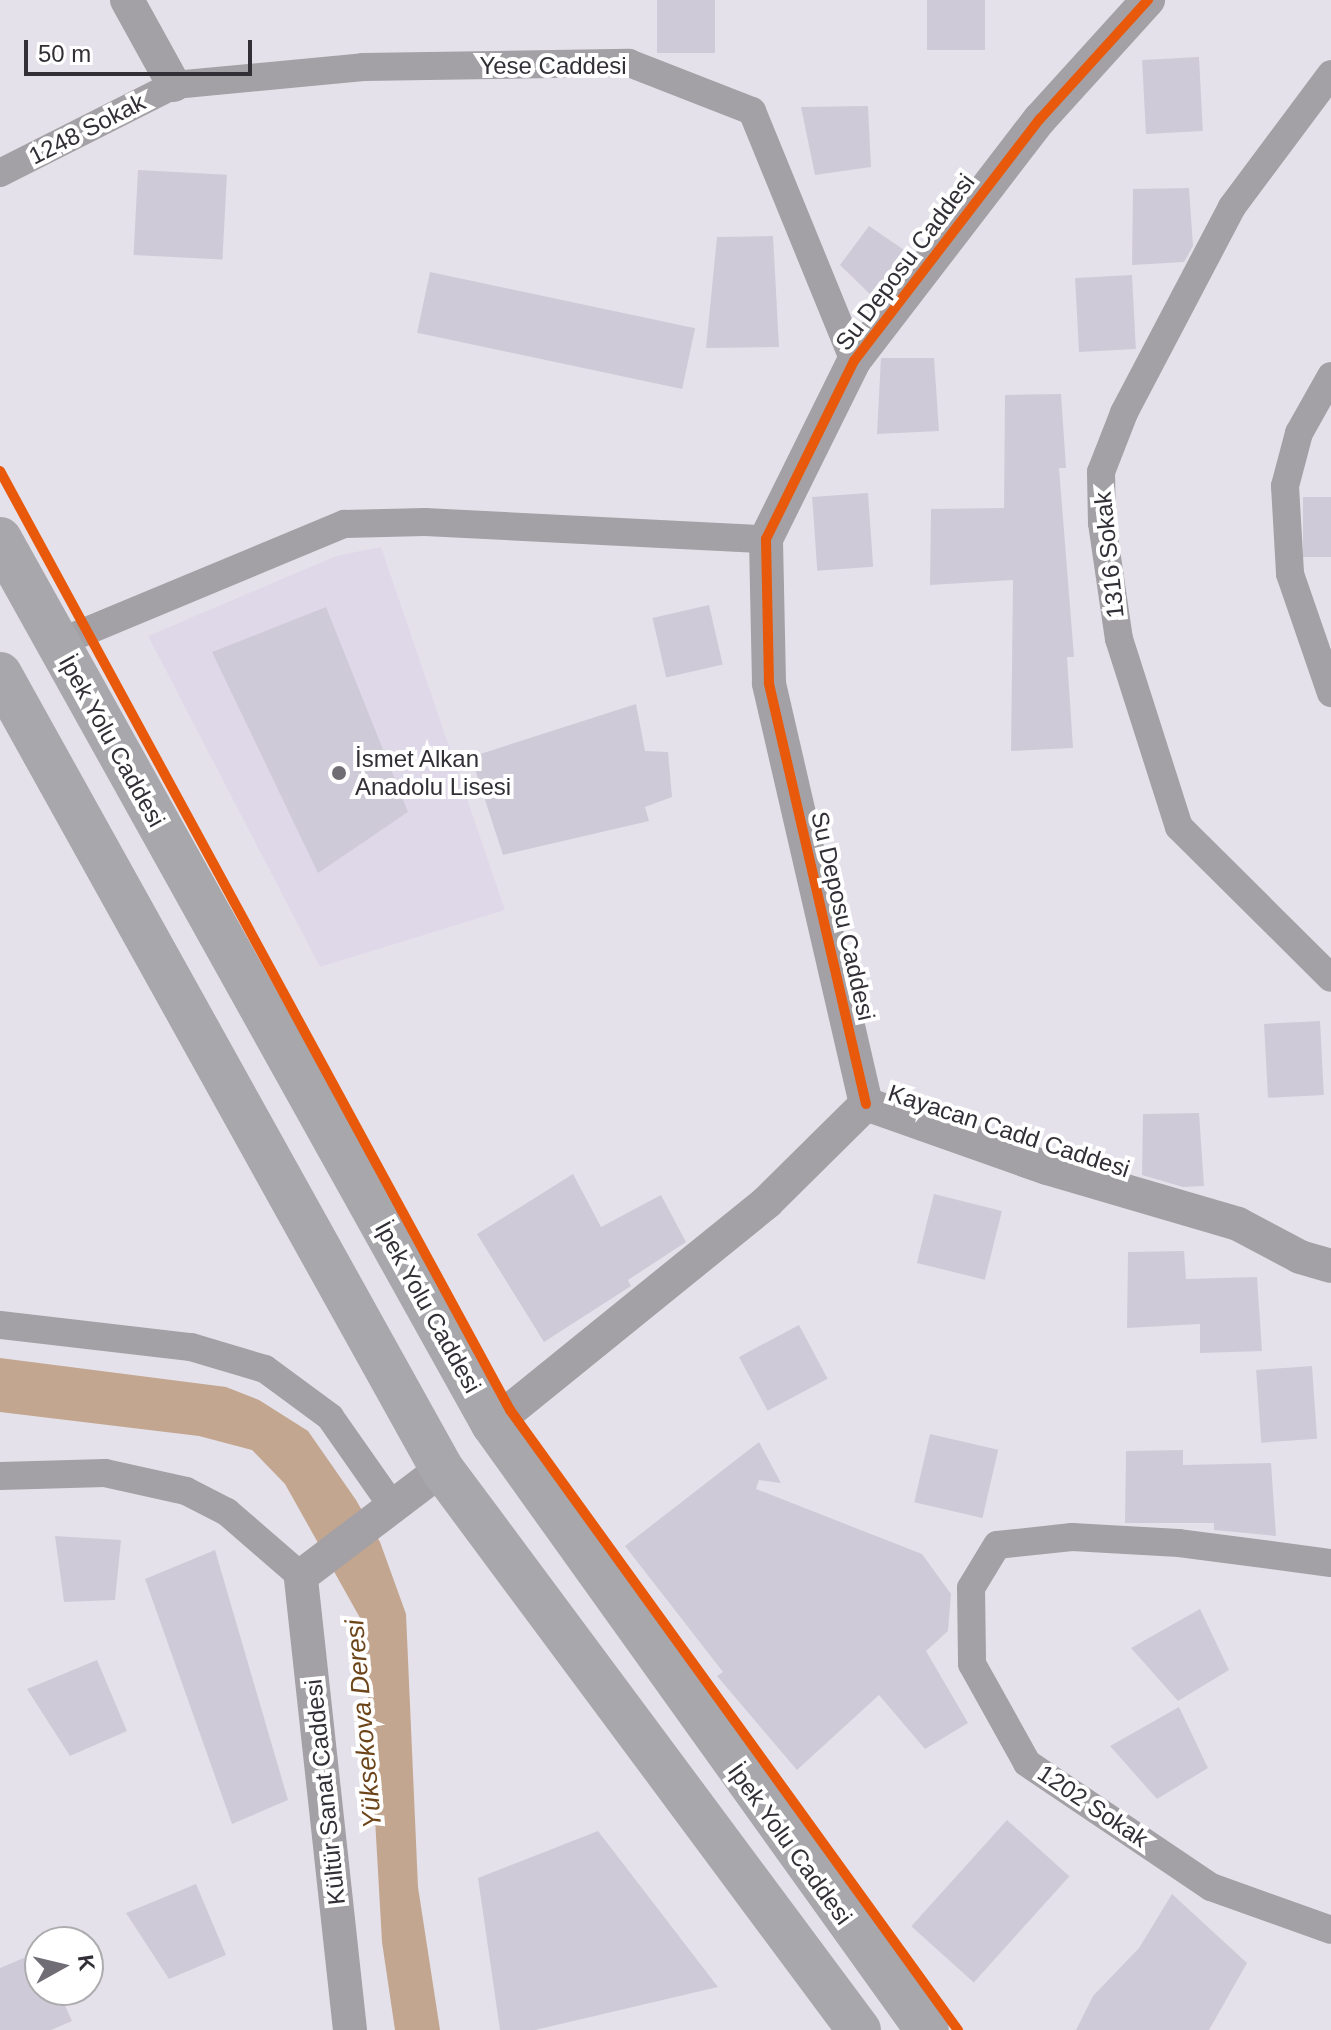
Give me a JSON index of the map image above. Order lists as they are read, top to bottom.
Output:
{
  "streets": {
    "highway": ["İpek Yolu Caddesi"],
    "street": [
      "Yese Caddesi",
      "1248 Sokak",
      "Su Deposu Caddesi",
      "1316 Sokak",
      "Kayacan Cadd Caddesi",
      "Kültür Sanat Caddesi",
      "1202 Sokak"
    ]
  },
  "crossings": [
    ["Yese Caddesi", "1248 Sokak"],
    ["Yese Caddesi", "Su Deposu Caddesi"],
    ["Su Deposu Caddesi", "Kayacan Cadd Caddesi"],
    ["İpek Yolu Caddesi", "Kayacan Cadd Caddesi"]
  ],
  "water": ["Yüksekova Deresi"],
  "places": ["İsmet Alkan Anadolu Lisesi"],
  "scale_bar": "50 m",
  "north": "right"
}
